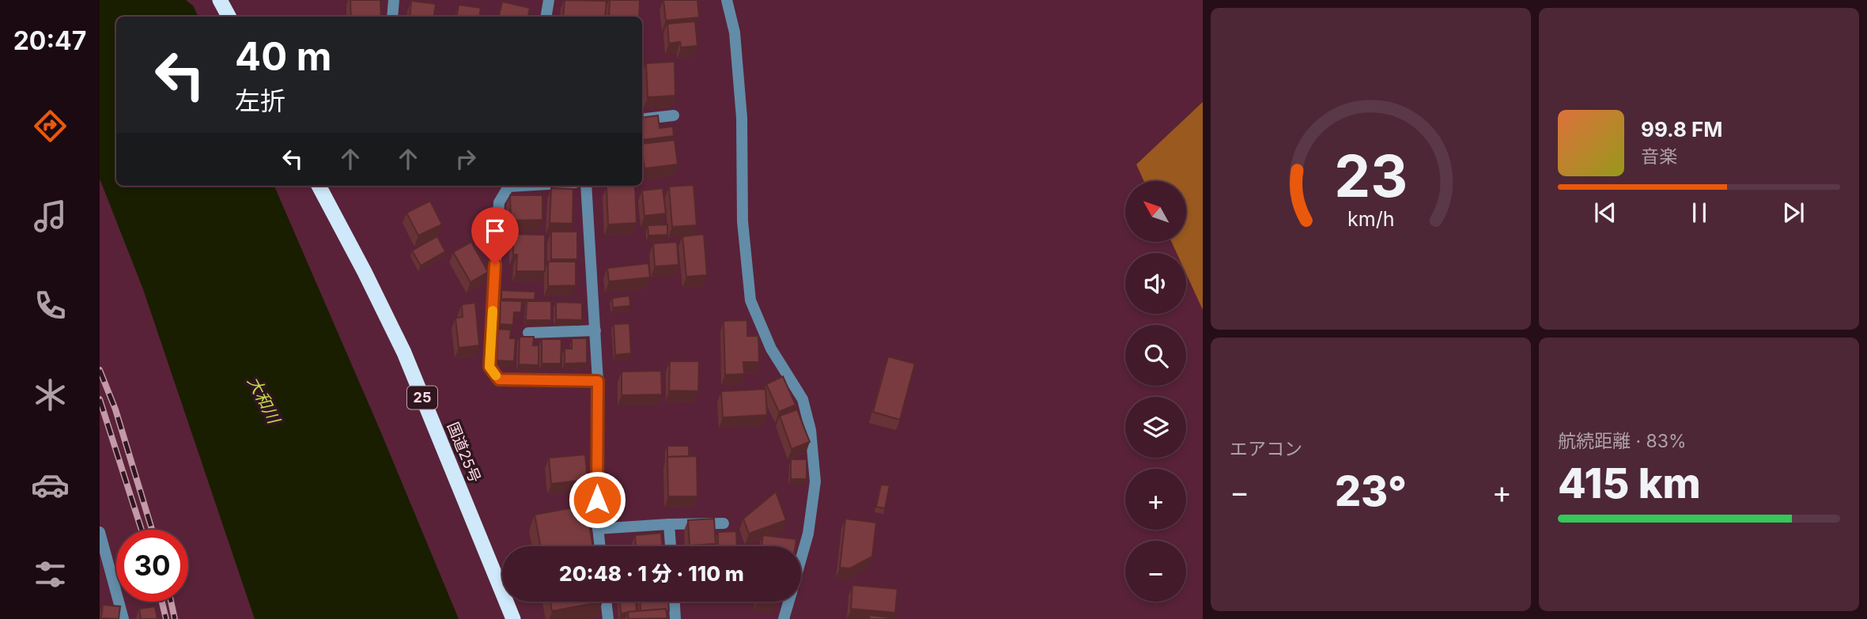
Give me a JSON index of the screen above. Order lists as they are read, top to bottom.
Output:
{
  "streets": {
    "highway": ["25", "国道25号"]
  },
  "water": ["大和川"],
  "north": "top left",
  "page": {
    "tabs": "20:47",
    "turn": ["40 m", "左折"],
    "song": ["99.8 FM", "音楽"],
    "map_buttons": ["+", "−"],
    "tile": [
      "エアコン",
      ["航続距離 · 83%", "415 km"]
    ],
    "heat": ["−", "23°", "+"],
    "limit": "30",
    "trip": "20:48 · 1 分 · 110 m",
    "gauge": ["23", "km/h"]
  }
}
